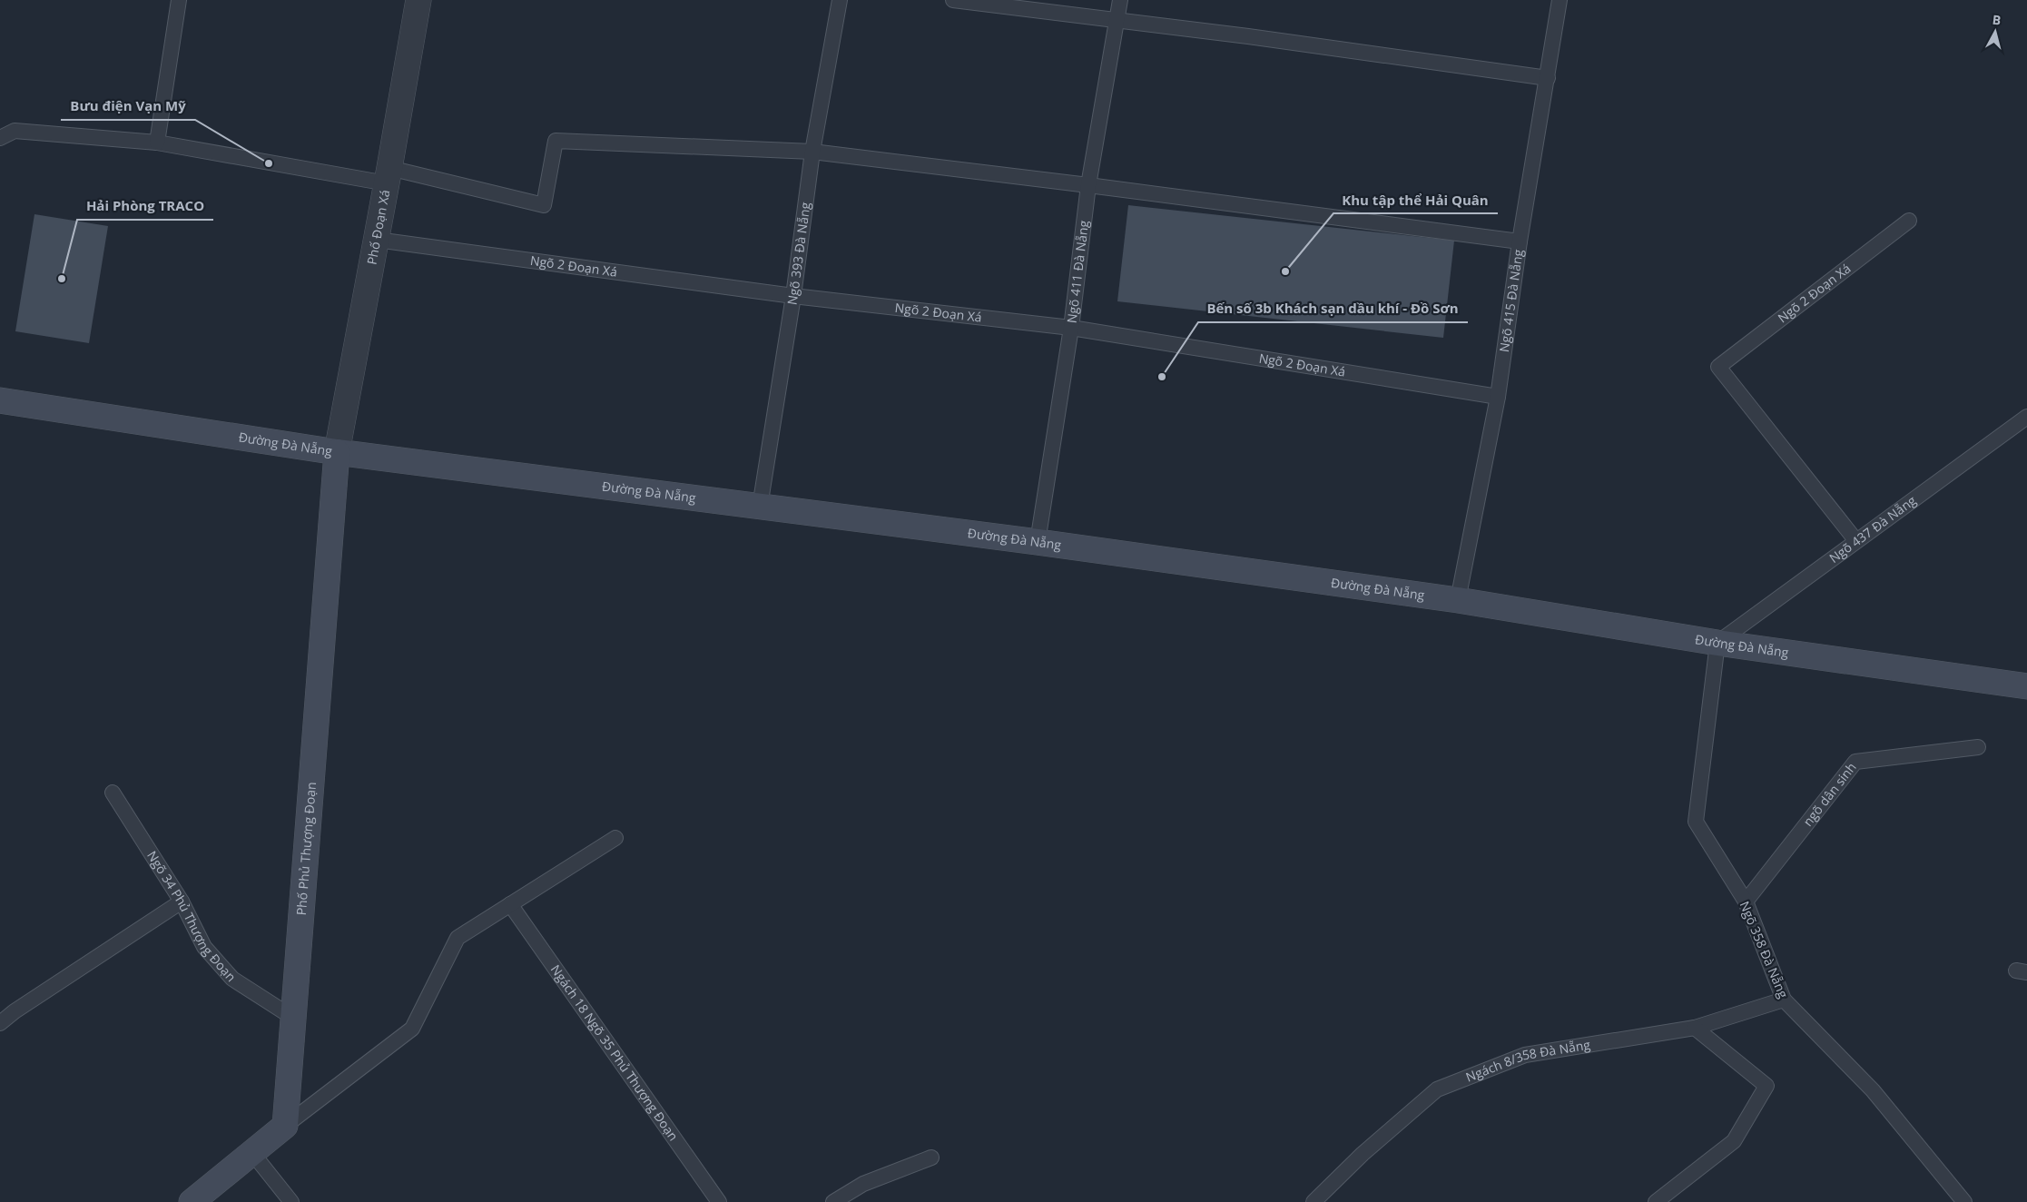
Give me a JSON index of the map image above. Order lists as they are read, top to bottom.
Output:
{
  "streets": {
    "main road": ["Đường Đà Nẵng", "Phố Phủ Thượng Đoạn"],
    "street": ["Phố Đoạn Xá"],
    "lane": [
      "Ngõ 393 Đà Nẵng",
      "Ngõ 2 Đoạn Xá",
      "Ngõ 411 Đà Nẵng",
      "Ngõ 415 Đà Nẵng",
      "Ngõ 437 Đà Nẵng",
      "ngõ dân sinh",
      "Ngõ 34 Phủ Thượng Đoạn",
      "Ngõ 358 Đà Nẵng",
      "Ngách 18 Ngõ 35 Phủ Thượng Đoạn",
      "Ngách 8/358 Đà Nẵng"
    ]
  },
  "crossings": [
    ["Phố Đoạn Xá", "Ngõ 2 Đoạn Xá"],
    ["Phố Đoạn Xá", "Đường Đà Nẵng"],
    ["Phố Đoạn Xá", "Phố Phủ Thượng Đoạn"],
    ["Ngõ 393 Đà Nẵng", "Ngõ 2 Đoạn Xá"],
    ["Ngõ 393 Đà Nẵng", "Đường Đà Nẵng"],
    ["Ngõ 2 Đoạn Xá", "Ngõ 411 Đà Nẵng"],
    ["Ngõ 2 Đoạn Xá", "Ngõ 415 Đà Nẵng"],
    ["Ngõ 2 Đoạn Xá", "Ngõ 437 Đà Nẵng"],
    ["Ngõ 411 Đà Nẵng", "Đường Đà Nẵng"],
    ["Ngõ 415 Đà Nẵng", "Đường Đà Nẵng"],
    ["Đường Đà Nẵng", "Ngõ 437 Đà Nẵng"],
    ["Đường Đà Nẵng", "Phố Phủ Thượng Đoạn"],
    ["Đường Đà Nẵng", "Ngõ 358 Đà Nẵng"],
    ["Ngõ 437 Đà Nẵng", "Ngõ 358 Đà Nẵng"],
    ["ngõ dân sinh", "Ngõ 358 Đà Nẵng"],
    ["Phố Phủ Thượng Đoạn", "Ngõ 34 Phủ Thượng Đoạn"],
    ["Ngõ 358 Đà Nẵng", "Ngách 8/358 Đà Nẵng"]
  ],
  "places": [
    "Bưu điện Vạn Mỹ",
    "Khu tập thể Hải Quân",
    "Hải Phòng TRACO",
    "Bến số 3b Khách sạn dầu khí - Đồ Sơn"
  ],
  "north": "top"
}
